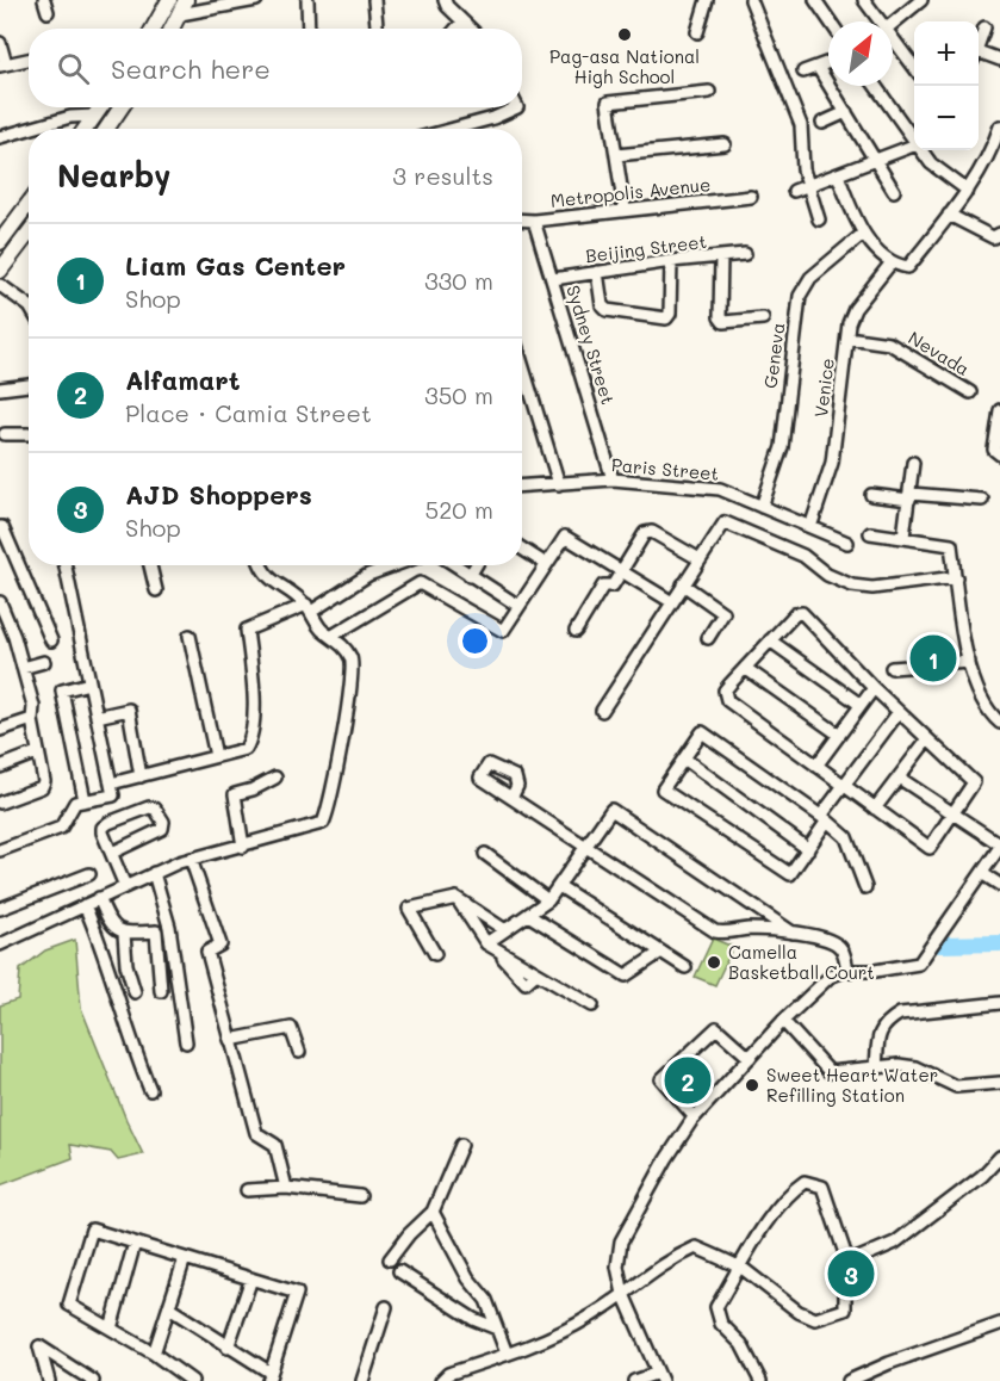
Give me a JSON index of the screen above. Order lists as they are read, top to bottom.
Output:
{
  "streets": {
    "street": [
      "Metropolis Avenue",
      "Beijing Street",
      "Sydney Street",
      "Nevada",
      "Geneva",
      "Venice",
      "Paris Street"
    ]
  },
  "crossings": [
    ["Metropolis Avenue", "Sydney Street"],
    ["Beijing Street", "Sydney Street"],
    ["Sydney Street", "Paris Street"],
    ["Nevada", "Venice"],
    ["Geneva", "Paris Street"],
    ["Venice", "Paris Street"]
  ],
  "places": ["Pag-asa National High School", "Camella Basketball Court", "Sweet Heart Water Refilling Station"],
  "north": "top right",
  "page": {
    "map_buttons": ["+", "−"],
    "search": "Search here",
    "heading": ["Nearby", "3 results"],
    "list": [
      {
        "mark": "1",
        "name": "Liam Gas Center",
        "note": "Shop",
        "value": "330 m"
      },
      {
        "mark": "2",
        "name": "Alfamart",
        "note": "Place · Camia Street",
        "value": "350 m"
      },
      {
        "mark": "3",
        "name": "AJD Shoppers",
        "note": "Shop",
        "value": "520 m"
      }
    ],
    "pins": ["1", "2", "3"]
  }
}
